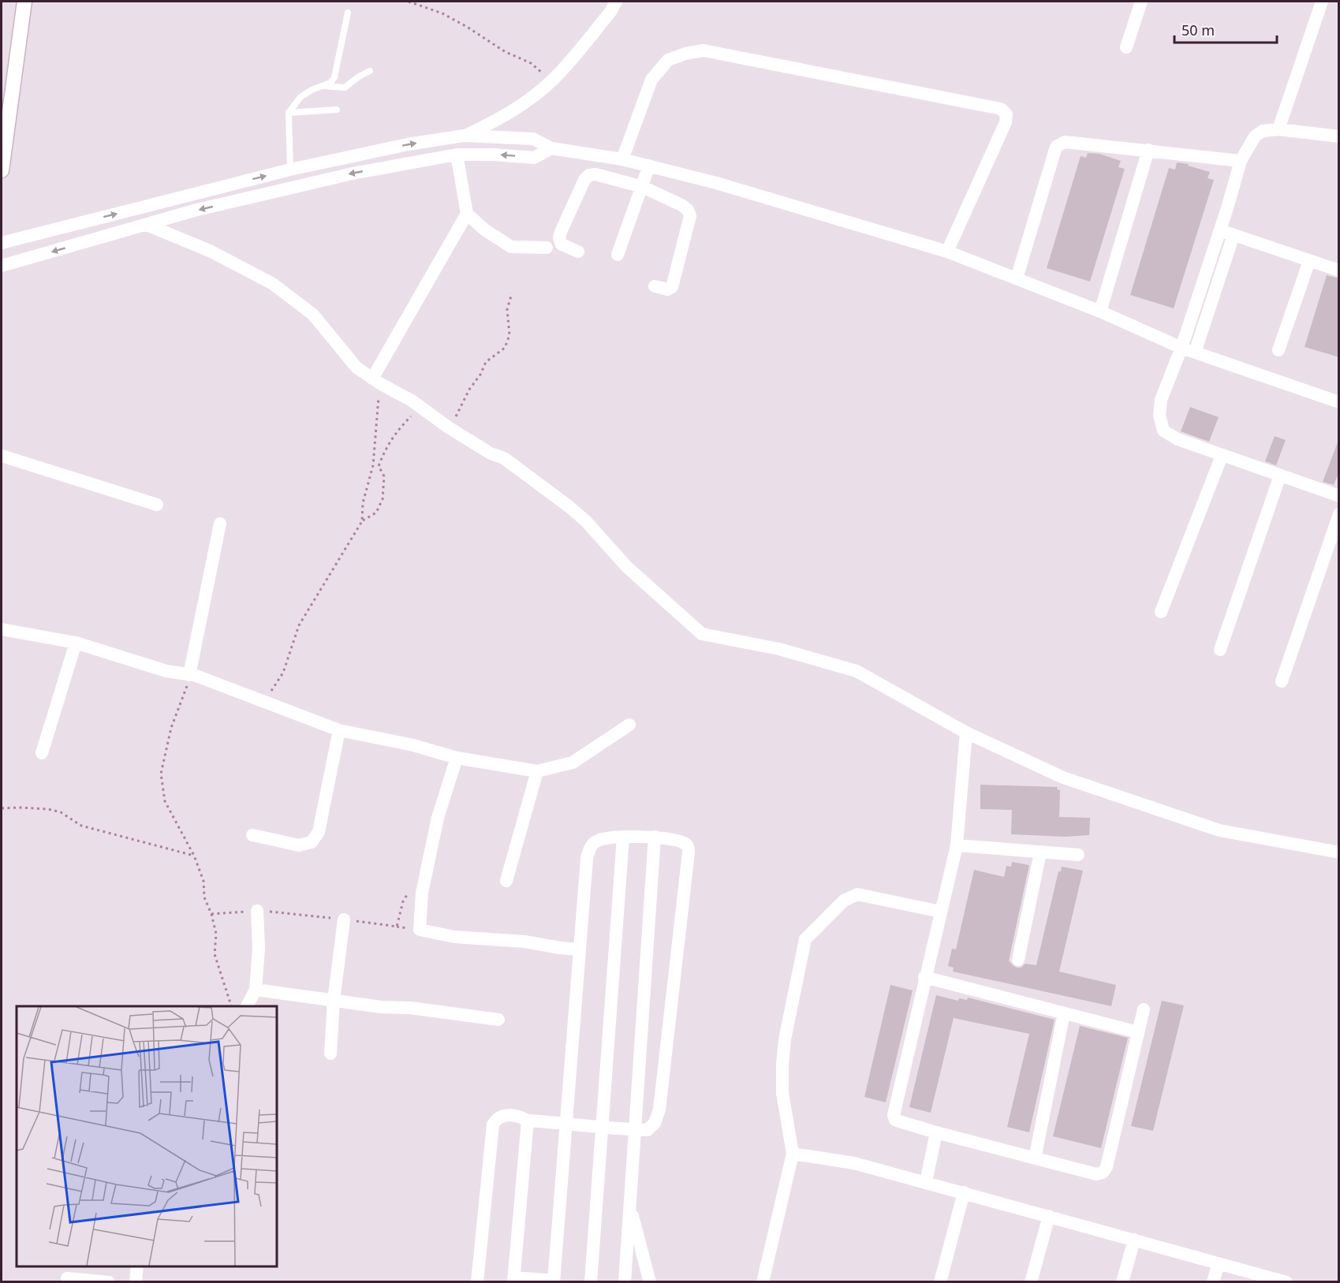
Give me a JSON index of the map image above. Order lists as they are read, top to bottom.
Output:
{
  "scale_bar": "50 m"
}
